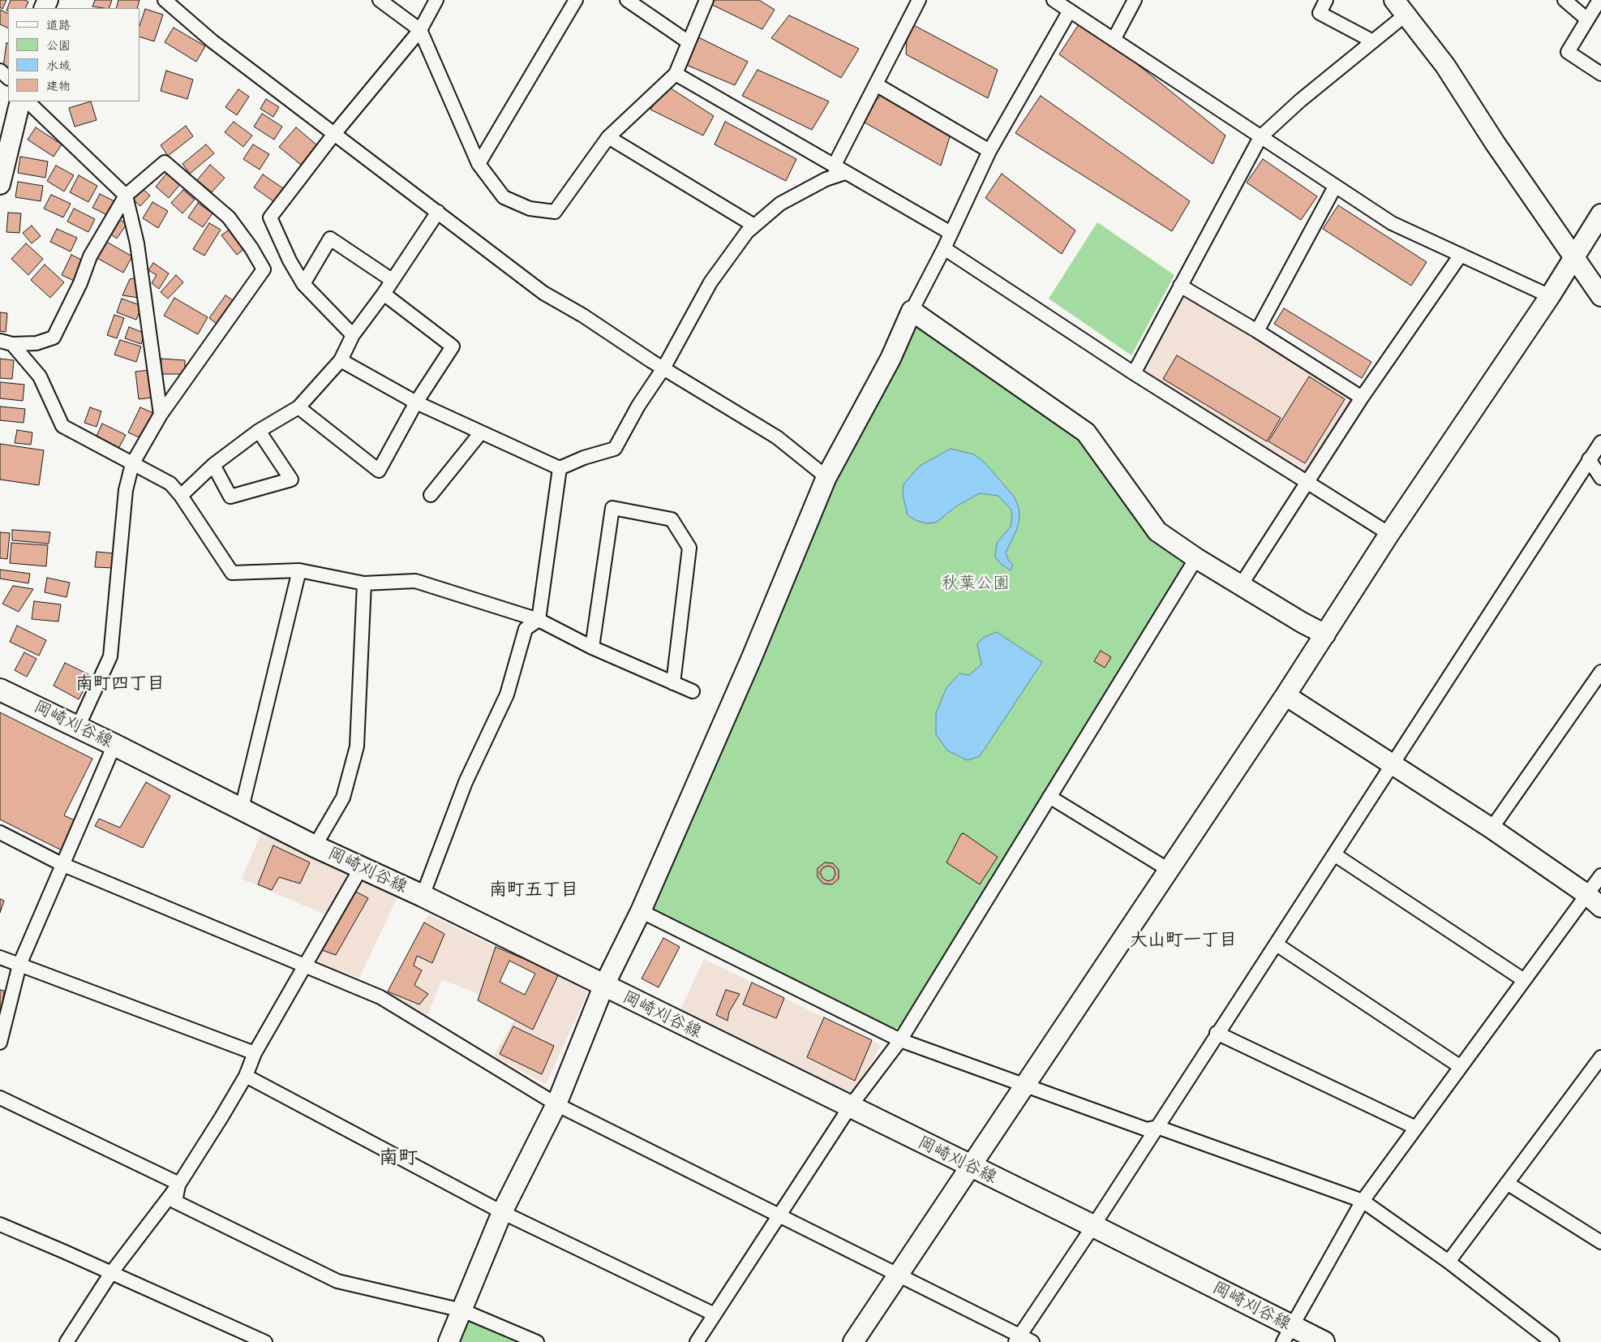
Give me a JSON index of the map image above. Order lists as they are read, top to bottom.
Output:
{
  "streets": {
    "main road": ["岡崎刈谷線"]
  },
  "districts": [
    "南町四丁目",
    "南町五丁目",
    "大山町一丁目",
    "南町"
  ],
  "parks": ["秋葉公園"],
  "legend": [
    "道路",
    "公園",
    "水域",
    "建物"
  ]
}
